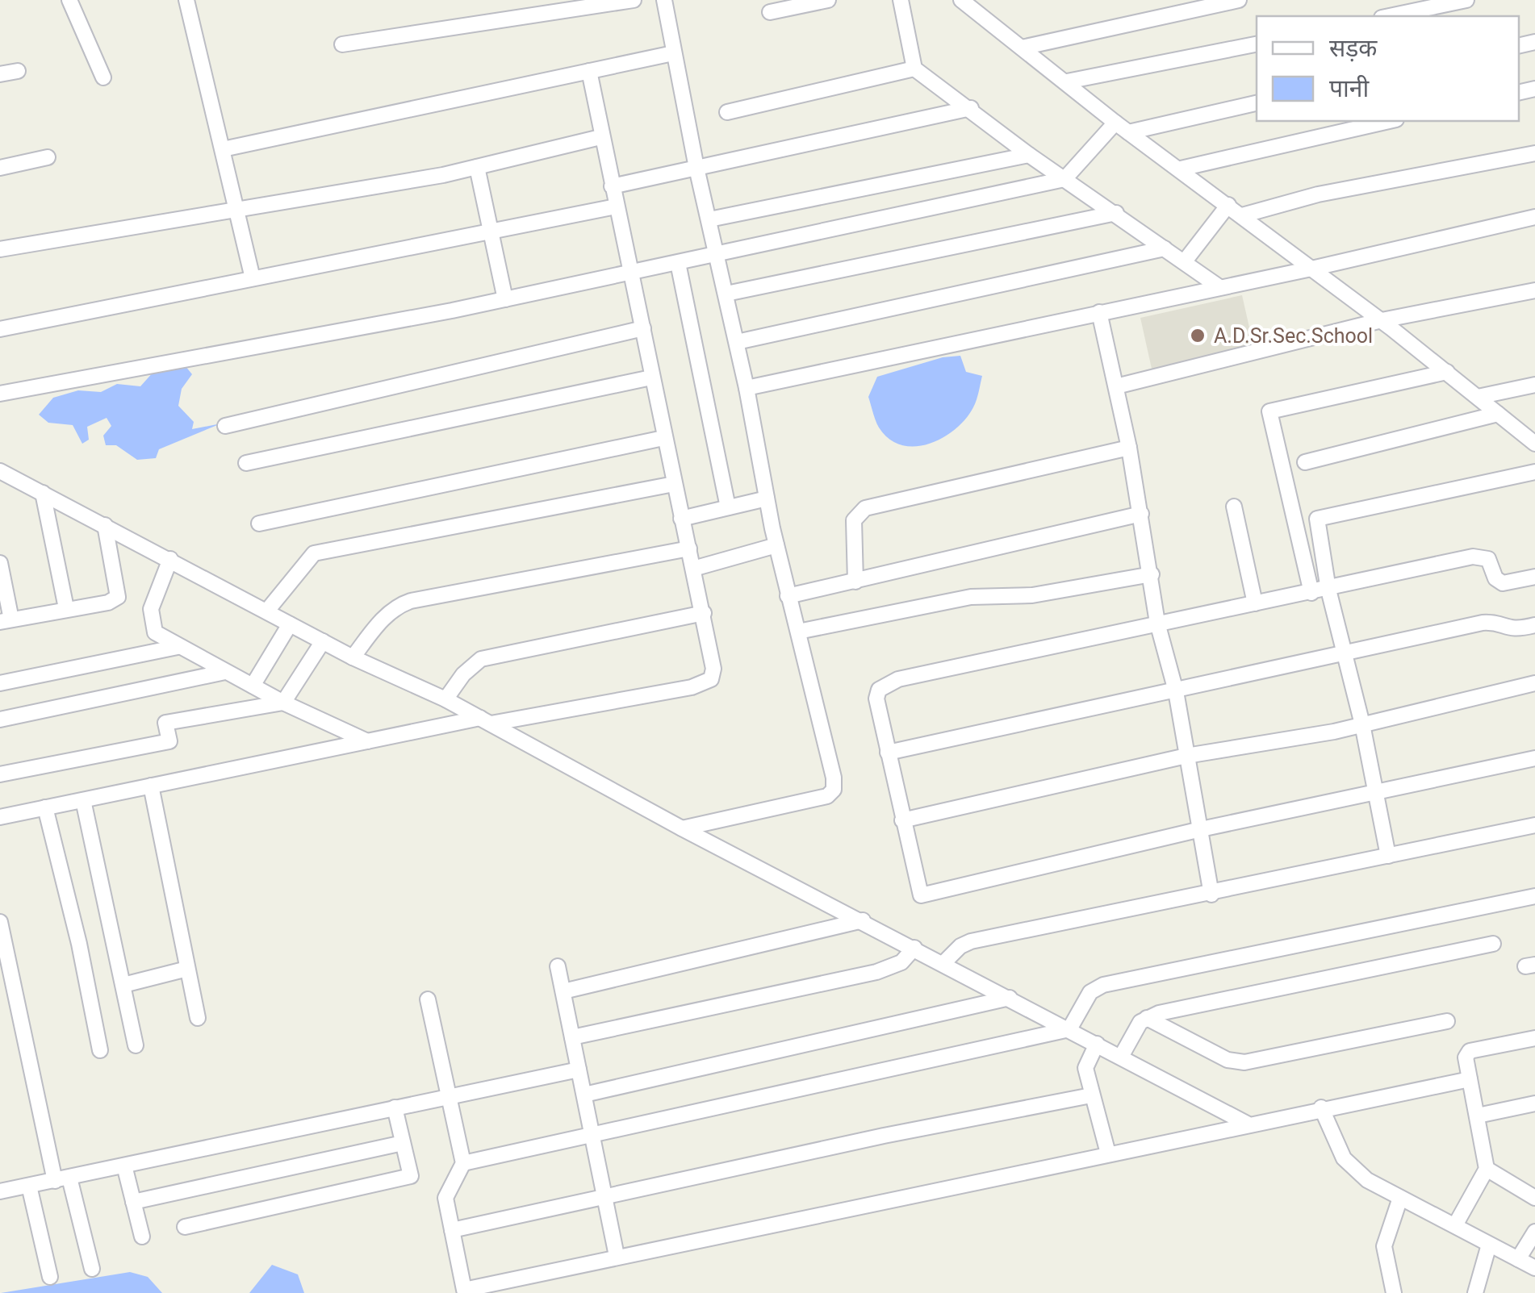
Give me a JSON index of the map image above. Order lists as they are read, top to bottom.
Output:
{
  "places": ["A.D.Sr.Sec.School"],
  "legend": ["सड़क", "पानी"]
}
